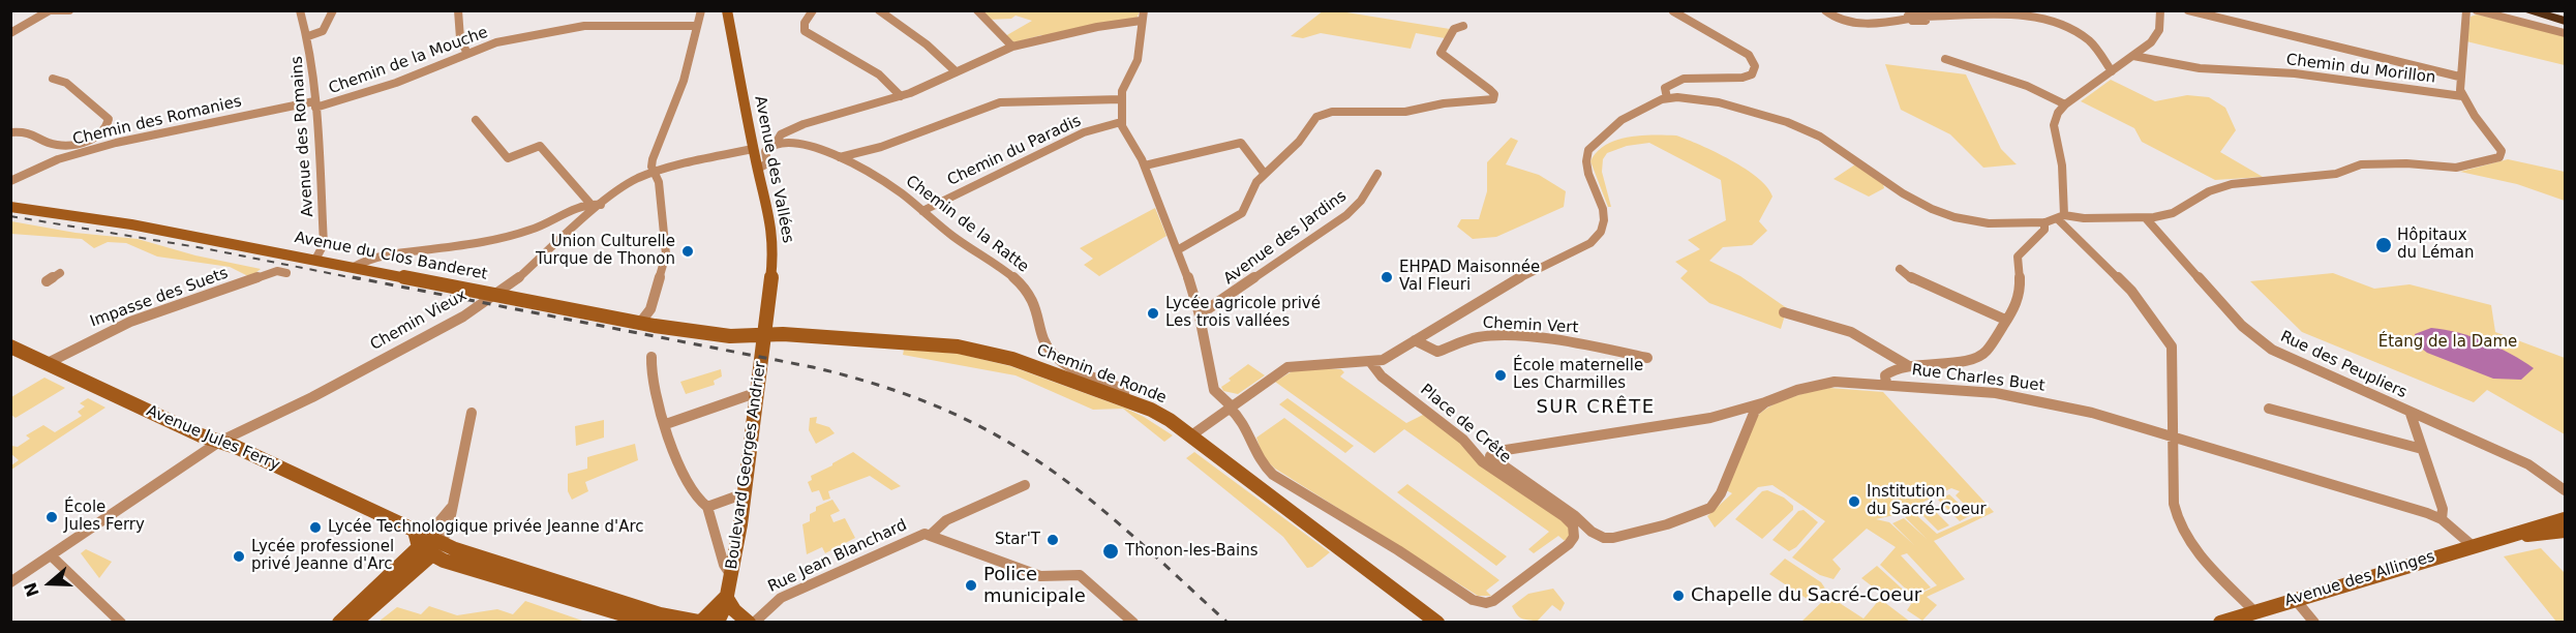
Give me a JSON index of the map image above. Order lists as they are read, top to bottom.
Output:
{
  "streets": {
    "main road": [
      "Avenue des Vallées",
      "Avenue du Clos Banderet",
      "Chemin de Ronde",
      "Avenue Jules Ferry",
      "Boulevard Georges Andrier",
      "Avenue des Allinges"
    ],
    "street": [
      "Chemin de la Mouche",
      "Chemin du Morillon",
      "Chemin des Romanies",
      "Avenue des Romains",
      "Chemin du Paradis",
      "Chemin de la Ratte",
      "Avenue des Jardins",
      "Impasse des Suets",
      "Chemin Vieux",
      "Chemin Vert",
      "Rue des Peupliers",
      "Rue Charles Buet",
      "Place de Crête",
      "Rue Jean Blanchard"
    ]
  },
  "crossings": [
    ["Chemin de la Mouche", "Chemin des Romanies"],
    ["Chemin de la Mouche", "Avenue des Romains"],
    ["Chemin des Romanies", "Avenue des Romains"],
    ["Avenue des Romains", "Avenue du Clos Banderet"],
    ["Chemin du Paradis", "Chemin de la Ratte"],
    ["Avenue des Vallées", "Avenue du Clos Banderet"],
    ["Avenue des Vallées", "Chemin Vieux"],
    ["Avenue des Vallées", "Chemin de Ronde"],
    ["Avenue des Vallées", "Boulevard Georges Andrier"],
    ["Chemin de la Ratte", "Chemin de Ronde"],
    ["Avenue du Clos Banderet", "Chemin Vieux"],
    ["Avenue du Clos Banderet", "Chemin de Ronde"],
    ["Avenue du Clos Banderet", "Boulevard Georges Andrier"],
    ["Impasse des Suets", "Avenue Jules Ferry"],
    ["Chemin Vieux", "Avenue Jules Ferry"],
    ["Chemin de Ronde", "Boulevard Georges Andrier"],
    ["Rue Charles Buet", "Place de Crête"],
    ["Avenue Jules Ferry", "Boulevard Georges Andrier"]
  ],
  "districts": ["SUR CRÊTE"],
  "parks": ["Étang de la Dame"],
  "places": [
    "Hôpitaux du Léman",
    "Union Culturelle Turque de Thonon",
    "EHPAD Maisonnée Val Fleuri",
    "Lycée agricole privé Les trois vallées",
    "École maternelle Les Charmilles",
    "Institution du Sacré-Coeur",
    "École Jules Ferry",
    "Lycée Technologique privée Jeanne d'Arc",
    "Star'T",
    "Thonon-les-Bains",
    "Lycée professionel privé Jeanne d'Arc",
    "Police municipale",
    "Chapelle du Sacré-Coeur"
  ],
  "north": "left"
}
